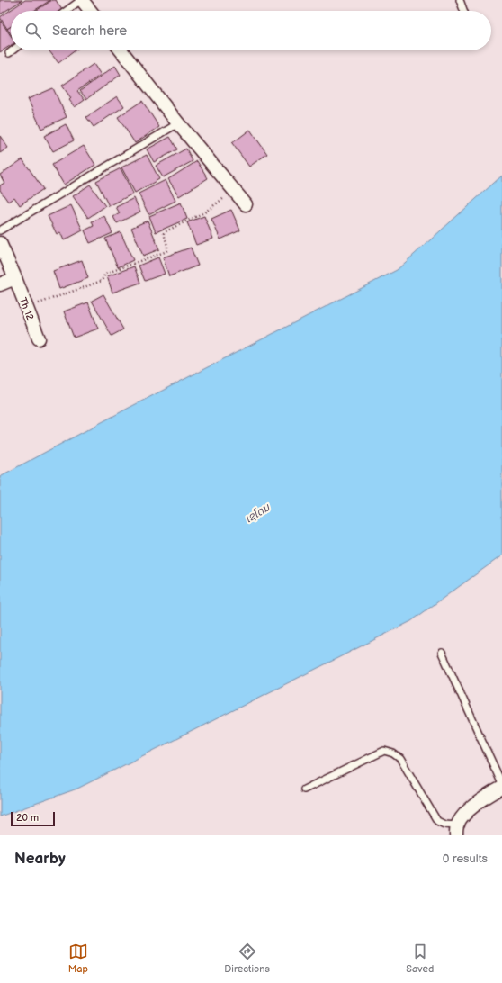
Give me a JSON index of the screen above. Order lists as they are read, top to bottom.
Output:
{
  "streets": {
    "street": ["Th 12"]
  },
  "water": ["ເຊໂດນ"],
  "scale_bar": "20 m",
  "page": {
    "search": "Search here",
    "scale": "20 m",
    "heading": ["Nearby", "0 results"],
    "nav": ["Map", "Directions", "Saved"]
  }
}
